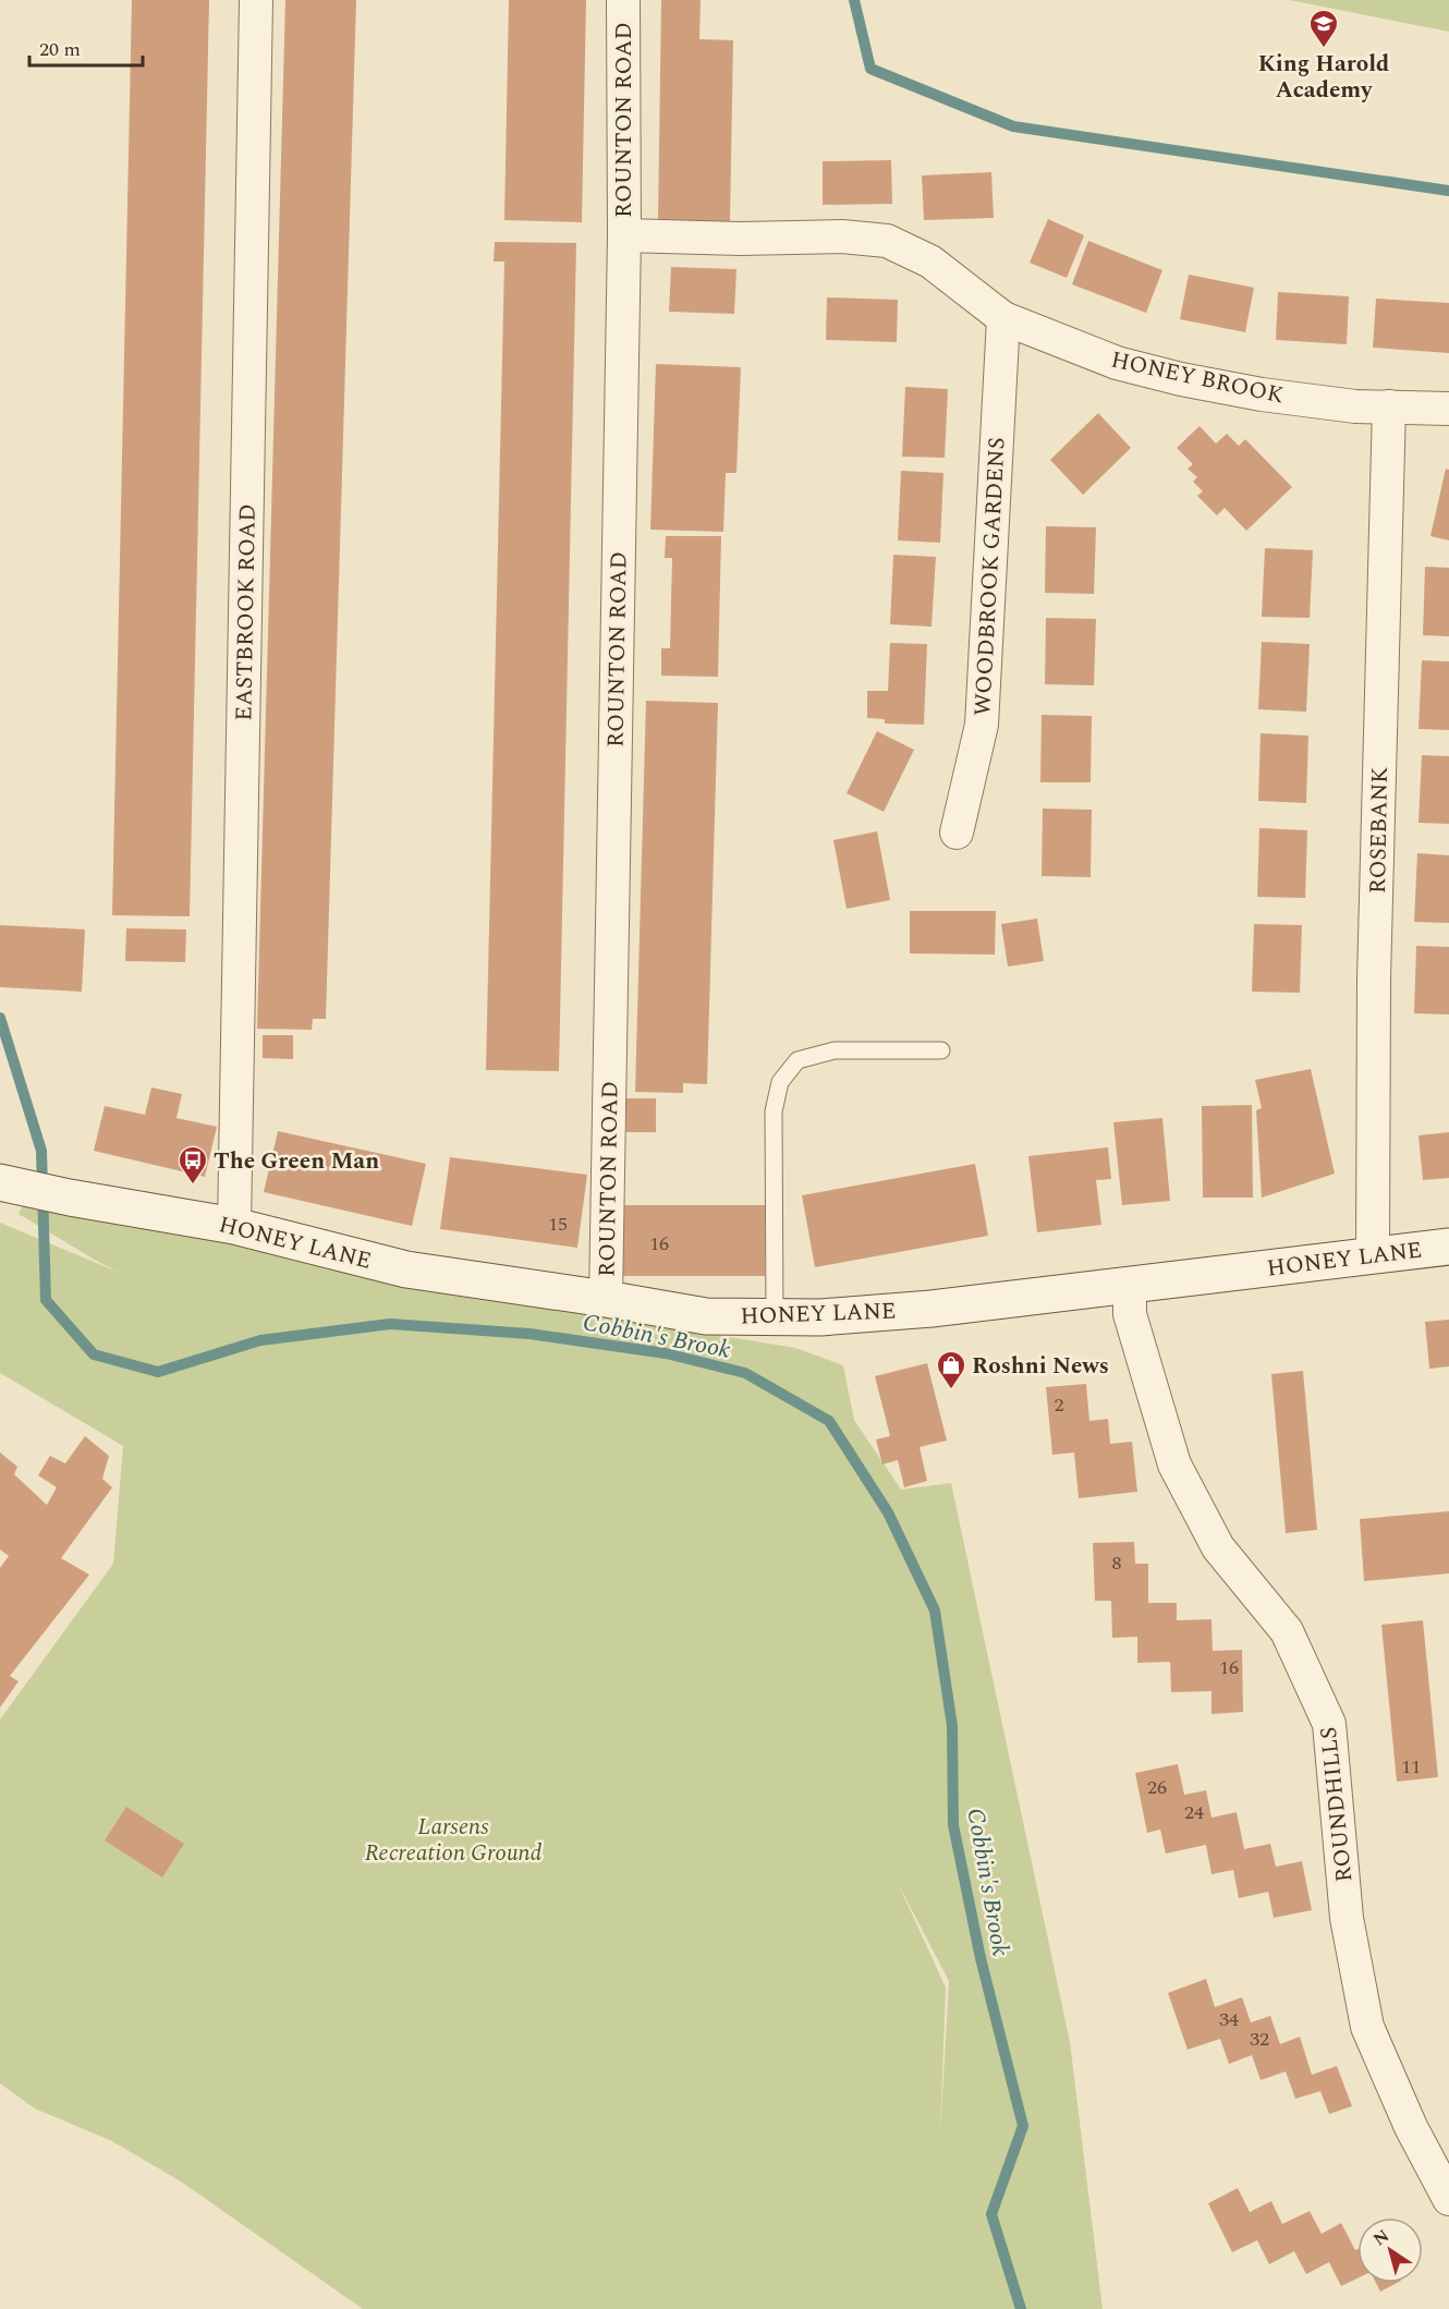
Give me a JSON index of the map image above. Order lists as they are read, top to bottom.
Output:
{
  "streets": {
    "street": [
      "ROUNTON ROAD",
      "HONEY BROOK",
      "WOODBROOK GARDENS",
      "EASTBROOK ROAD",
      "ROSEBANK",
      "HONEY LANE",
      "ROUNDHILLS"
    ]
  },
  "crossings": [
    ["ROUNTON ROAD", "HONEY BROOK"],
    ["ROUNTON ROAD", "HONEY LANE"],
    ["HONEY BROOK", "WOODBROOK GARDENS"],
    ["HONEY BROOK", "ROSEBANK"],
    ["EASTBROOK ROAD", "HONEY LANE"],
    ["ROSEBANK", "HONEY LANE"],
    ["HONEY LANE", "ROUNDHILLS"]
  ],
  "water": ["Cobbin's Brook"],
  "parks": ["Larsens Recreation Ground"],
  "places": {
    "school or university": ["King Harold Academy"],
    "bus stop": ["The Green Man"],
    "shop": ["Roshni News"]
  },
  "house_numbers": [
    "15",
    "16",
    "2",
    "8",
    "16",
    "11",
    "26",
    "24",
    "34",
    "32"
  ],
  "scale_bar": "20 m",
  "north": "top left"
}
